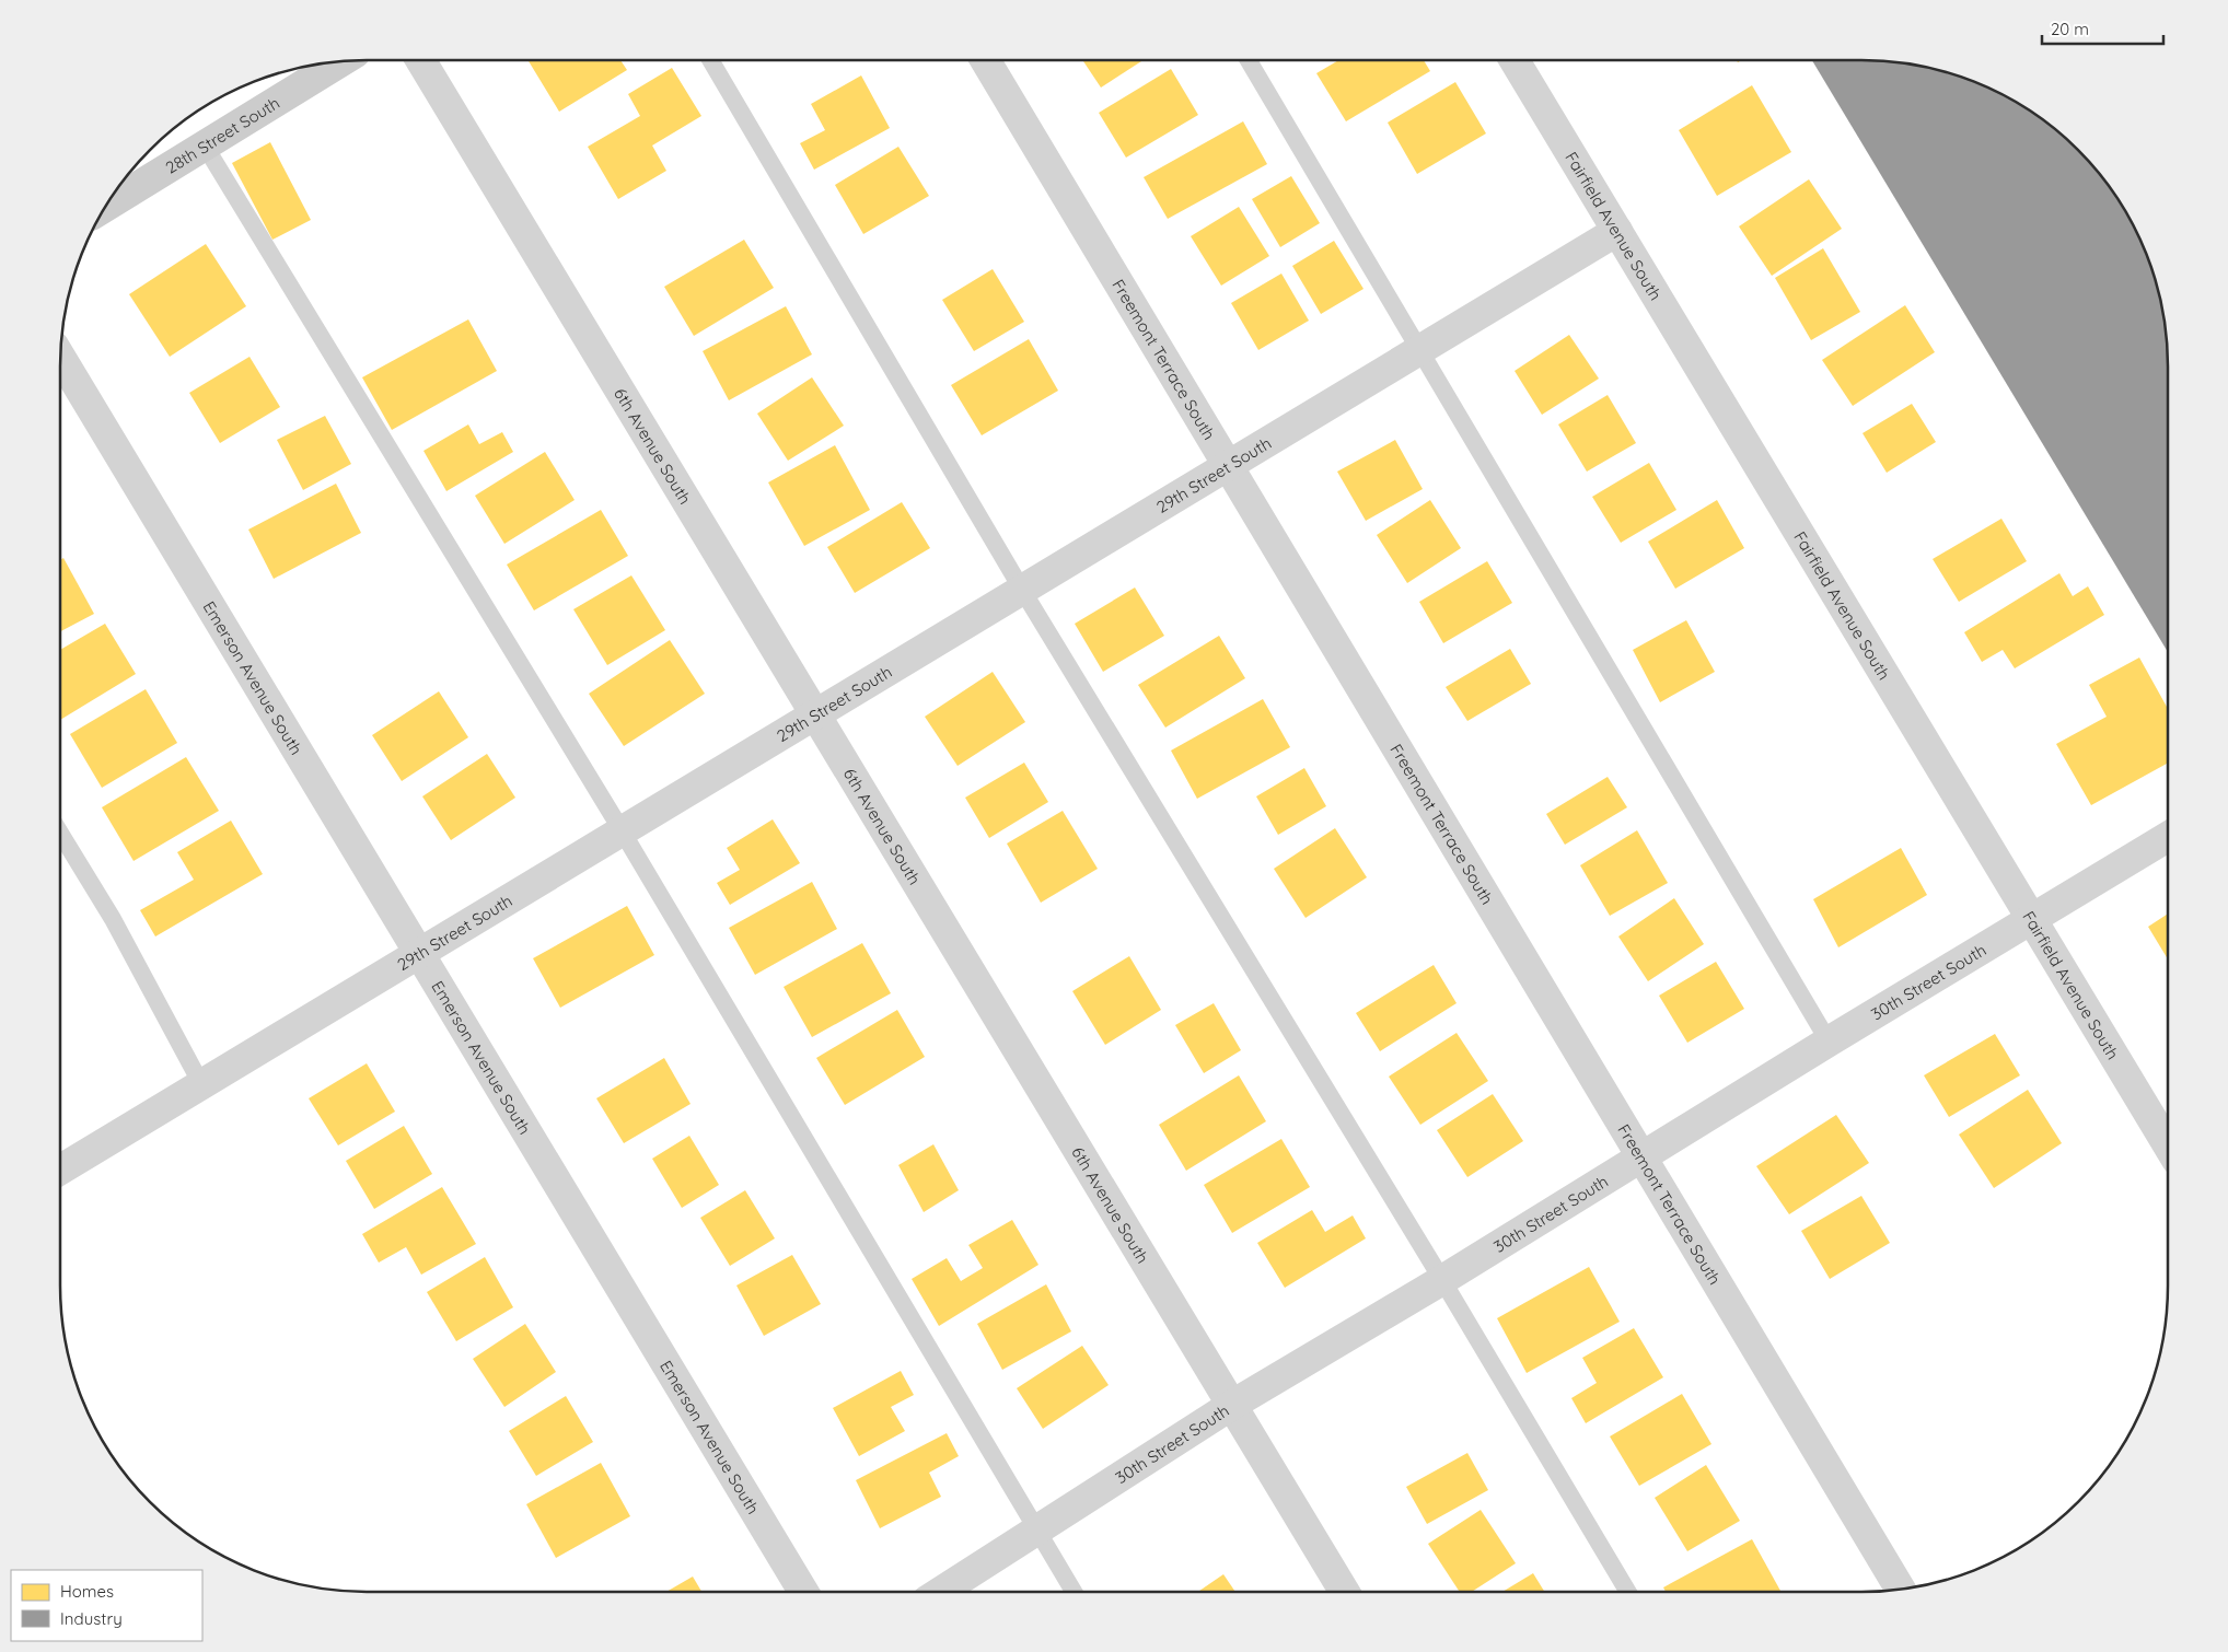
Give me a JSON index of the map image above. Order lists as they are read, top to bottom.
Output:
{
  "streets": {
    "street": [
      "28th Street South",
      "Fairfield Avenue South",
      "Freemont Terrace South",
      "6th Avenue South",
      "29th Street South",
      "Emerson Avenue South",
      "30th Street South"
    ]
  },
  "crossings": [
    ["Fairfield Avenue South", "29th Street South"],
    ["Fairfield Avenue South", "30th Street South"],
    ["Freemont Terrace South", "29th Street South"],
    ["Freemont Terrace South", "30th Street South"],
    ["6th Avenue South", "29th Street South"],
    ["6th Avenue South", "30th Street South"],
    ["29th Street South", "Emerson Avenue South"]
  ],
  "legend": ["Homes", "Industry"],
  "scale_bar": "20 m"
}
